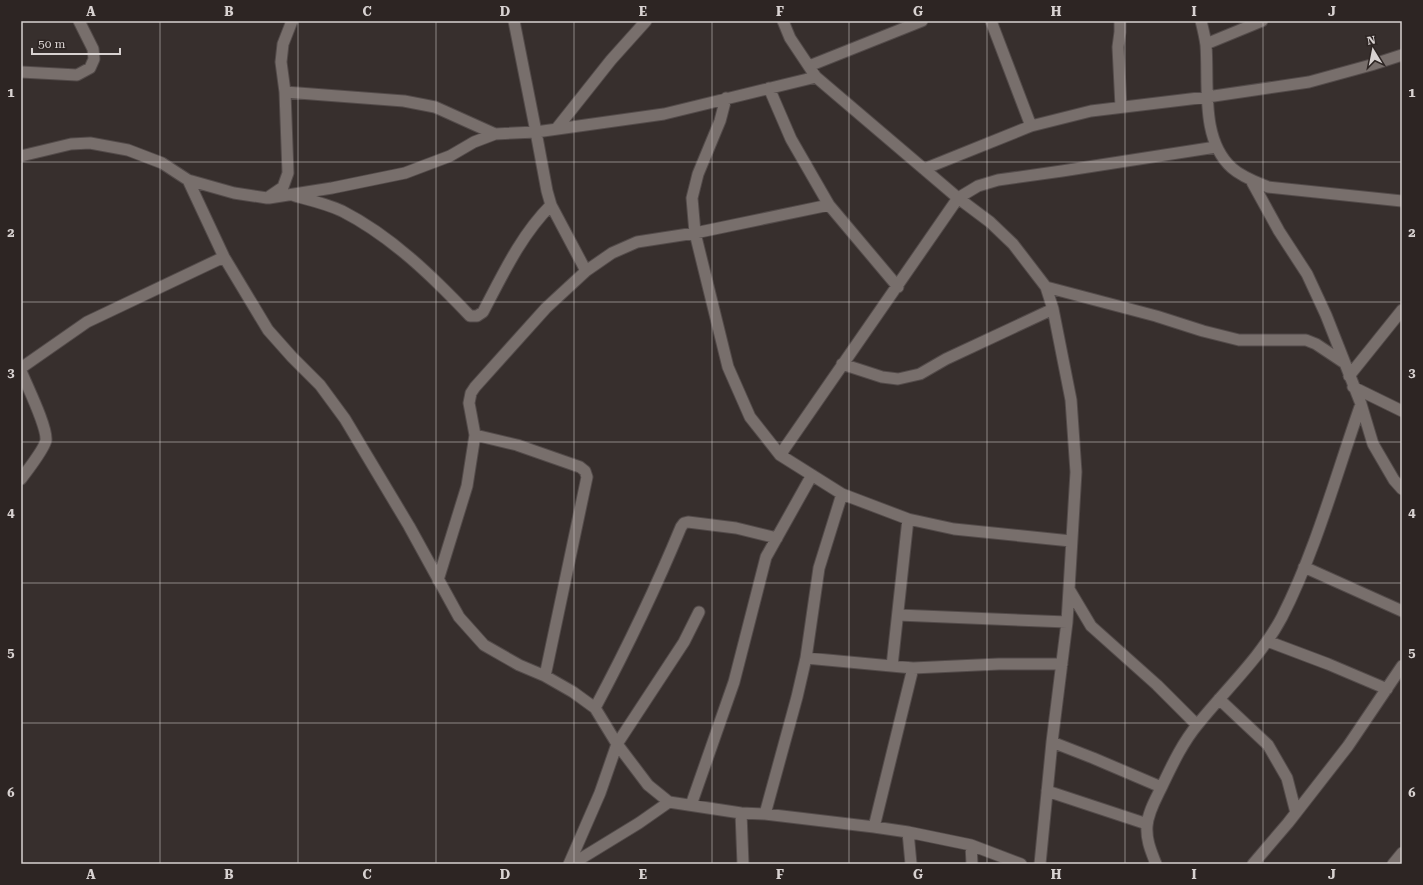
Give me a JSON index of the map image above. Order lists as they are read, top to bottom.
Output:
{
  "scale_bar": "50 m",
  "north": "top",
  "grid": {
    "columns": [
      "A",
      "B",
      "C",
      "D",
      "E",
      "F",
      "G",
      "H",
      "I",
      "J"
    ],
    "rows": [
      "1",
      "2",
      "3",
      "4",
      "5",
      "6"
    ]
  }
}
